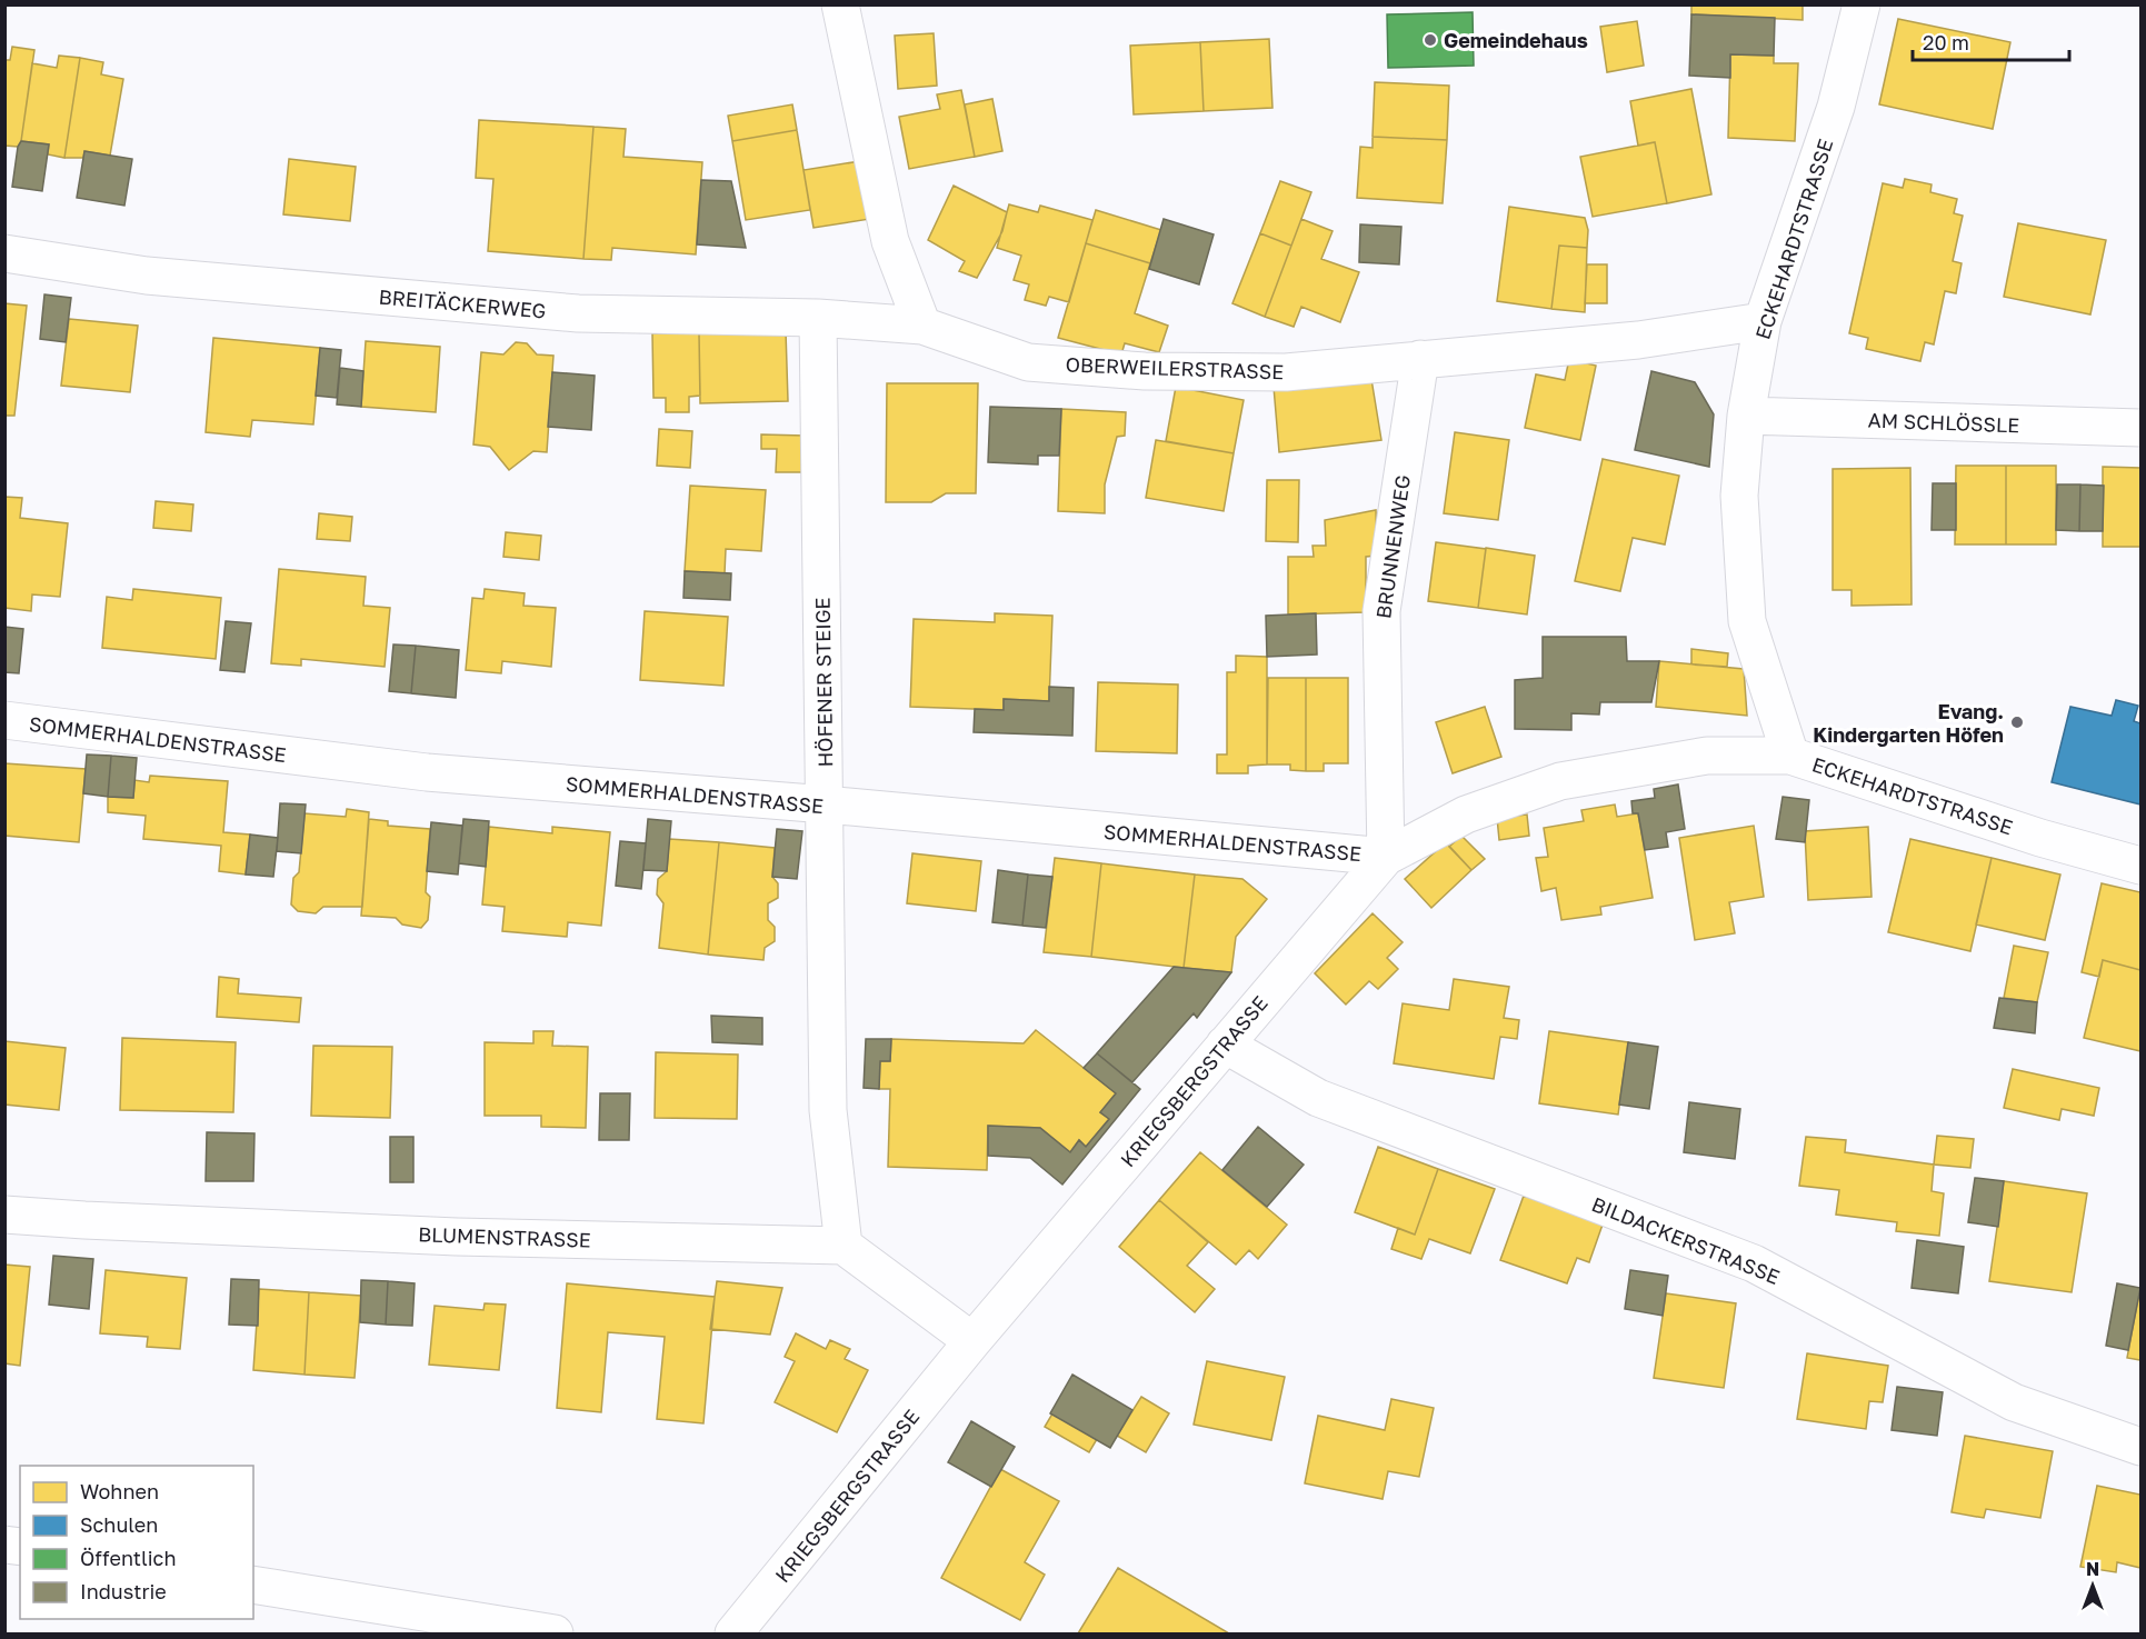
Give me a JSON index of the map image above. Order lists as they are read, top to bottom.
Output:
{
  "streets": {
    "street": [
      "ECKEHARDTSTRASSE",
      "BREITÄCKERWEG",
      "OBERWEILERSTRASSE",
      "AM SCHLÖSSLE",
      "BRUNNENWEG",
      "HÖFENER STEIGE",
      "SOMMERHALDENSTRASSE",
      "KRIEGSBERGSTRASSE",
      "BLUMENSTRASSE",
      "BILDACKERSTRASSE"
    ]
  },
  "crossings": [
    ["ECKEHARDTSTRASSE", "OBERWEILERSTRASSE"],
    ["ECKEHARDTSTRASSE", "AM SCHLÖSSLE"],
    ["ECKEHARDTSTRASSE", "KRIEGSBERGSTRASSE"],
    ["BREITÄCKERWEG", "OBERWEILERSTRASSE"],
    ["BREITÄCKERWEG", "HÖFENER STEIGE"],
    ["OBERWEILERSTRASSE", "BRUNNENWEG"],
    ["BRUNNENWEG", "SOMMERHALDENSTRASSE"],
    ["BRUNNENWEG", "KRIEGSBERGSTRASSE"],
    ["HÖFENER STEIGE", "SOMMERHALDENSTRASSE"],
    ["HÖFENER STEIGE", "BLUMENSTRASSE"],
    ["SOMMERHALDENSTRASSE", "KRIEGSBERGSTRASSE"],
    ["KRIEGSBERGSTRASSE", "BILDACKERSTRASSE"]
  ],
  "places": ["Gemeindehaus", "Evang. Kindergarten Höfen"],
  "legend": [
    "Wohnen",
    "Schulen",
    "Öffentlich",
    "Industrie"
  ],
  "scale_bar": "20 m",
  "north": "top"
}
